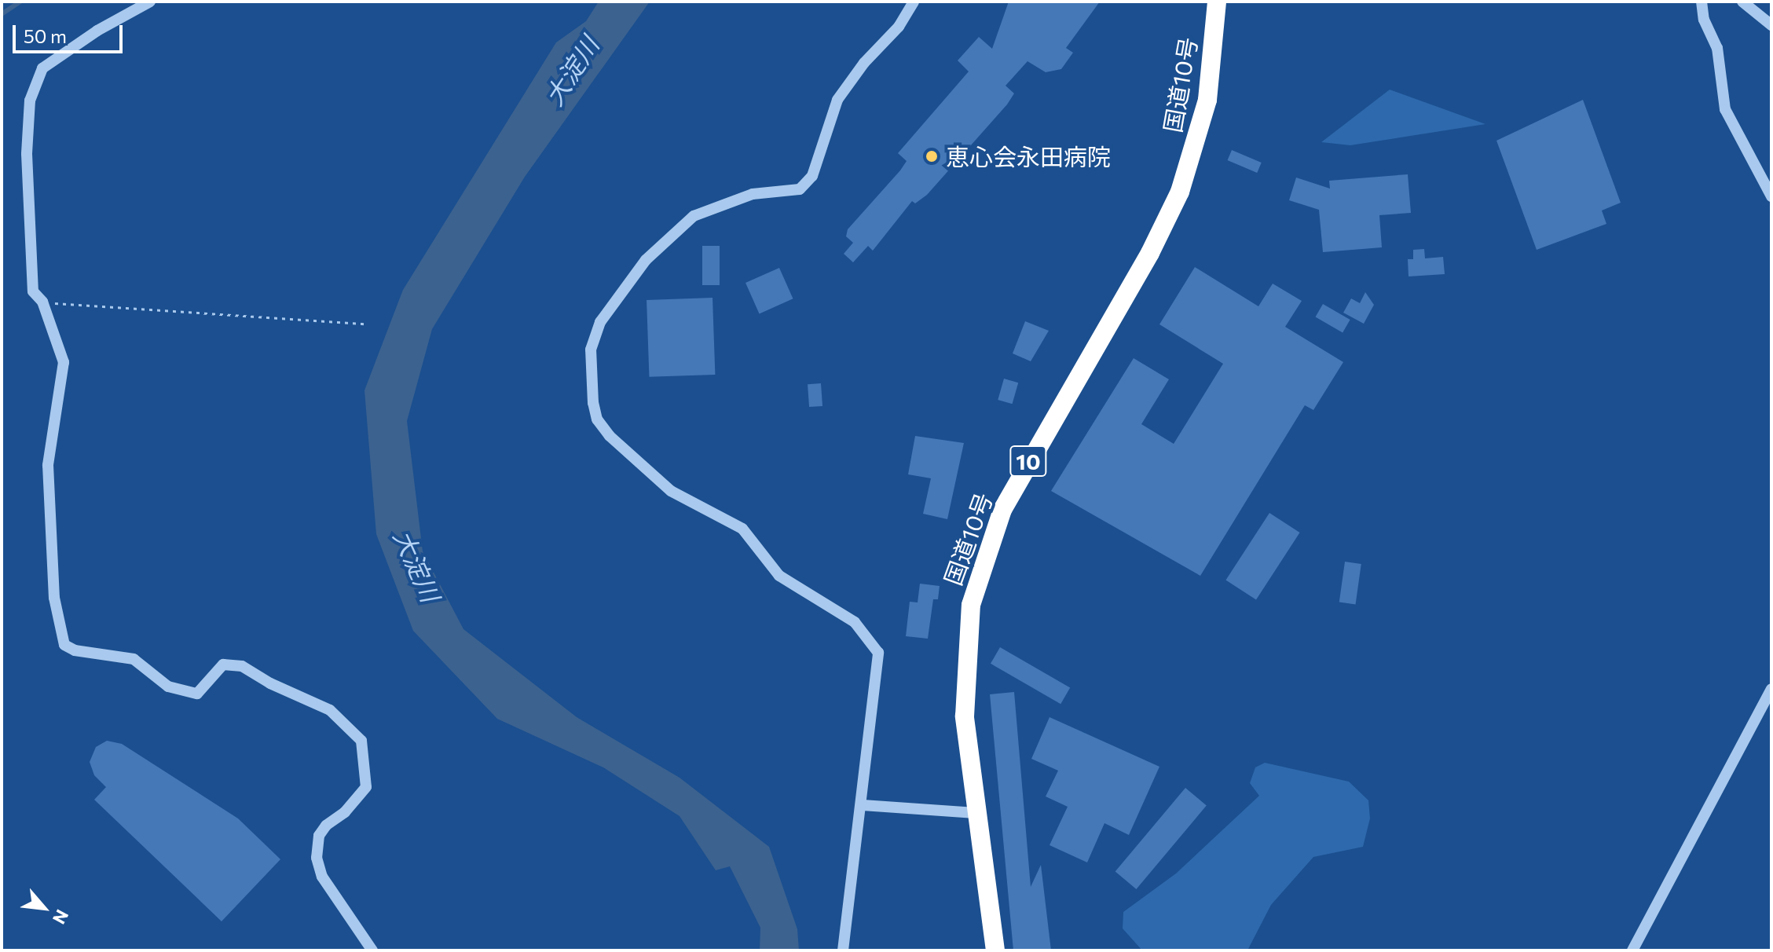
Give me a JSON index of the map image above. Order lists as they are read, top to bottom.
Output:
{
  "streets": {
    "highway": ["国道10号", "10"]
  },
  "water": ["大淀川"],
  "places": ["恵心会永田病院"],
  "scale_bar": "50 m",
  "north": "bottom right"
}
